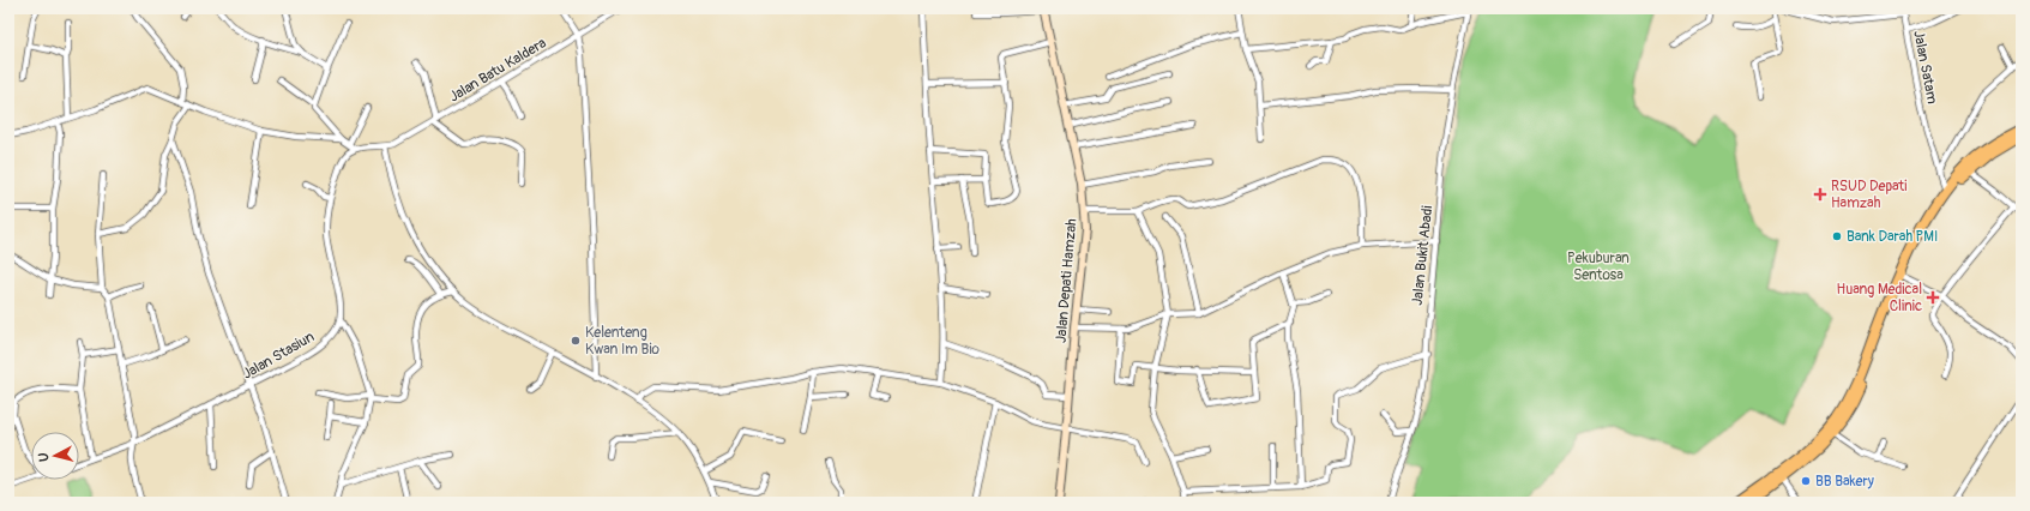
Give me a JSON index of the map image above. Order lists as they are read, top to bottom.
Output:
{
  "streets": {
    "main road": ["Jalan Depati Hamzah"],
    "street": [
      "Jalan Satam",
      "Jalan Batu Kaldera",
      "Jalan Bukit Abadi",
      "Jalan Stasiun"
    ]
  },
  "parks": ["Pekuburan Sentosa"],
  "places": {
    "health": ["RSUD Depati Hamzah", "Huang Medical Clinic"],
    "other": ["Bank Darah PMI", "Kelenteng Kwan Im Bio", "BB Bakery"]
  },
  "north": "left"
}
